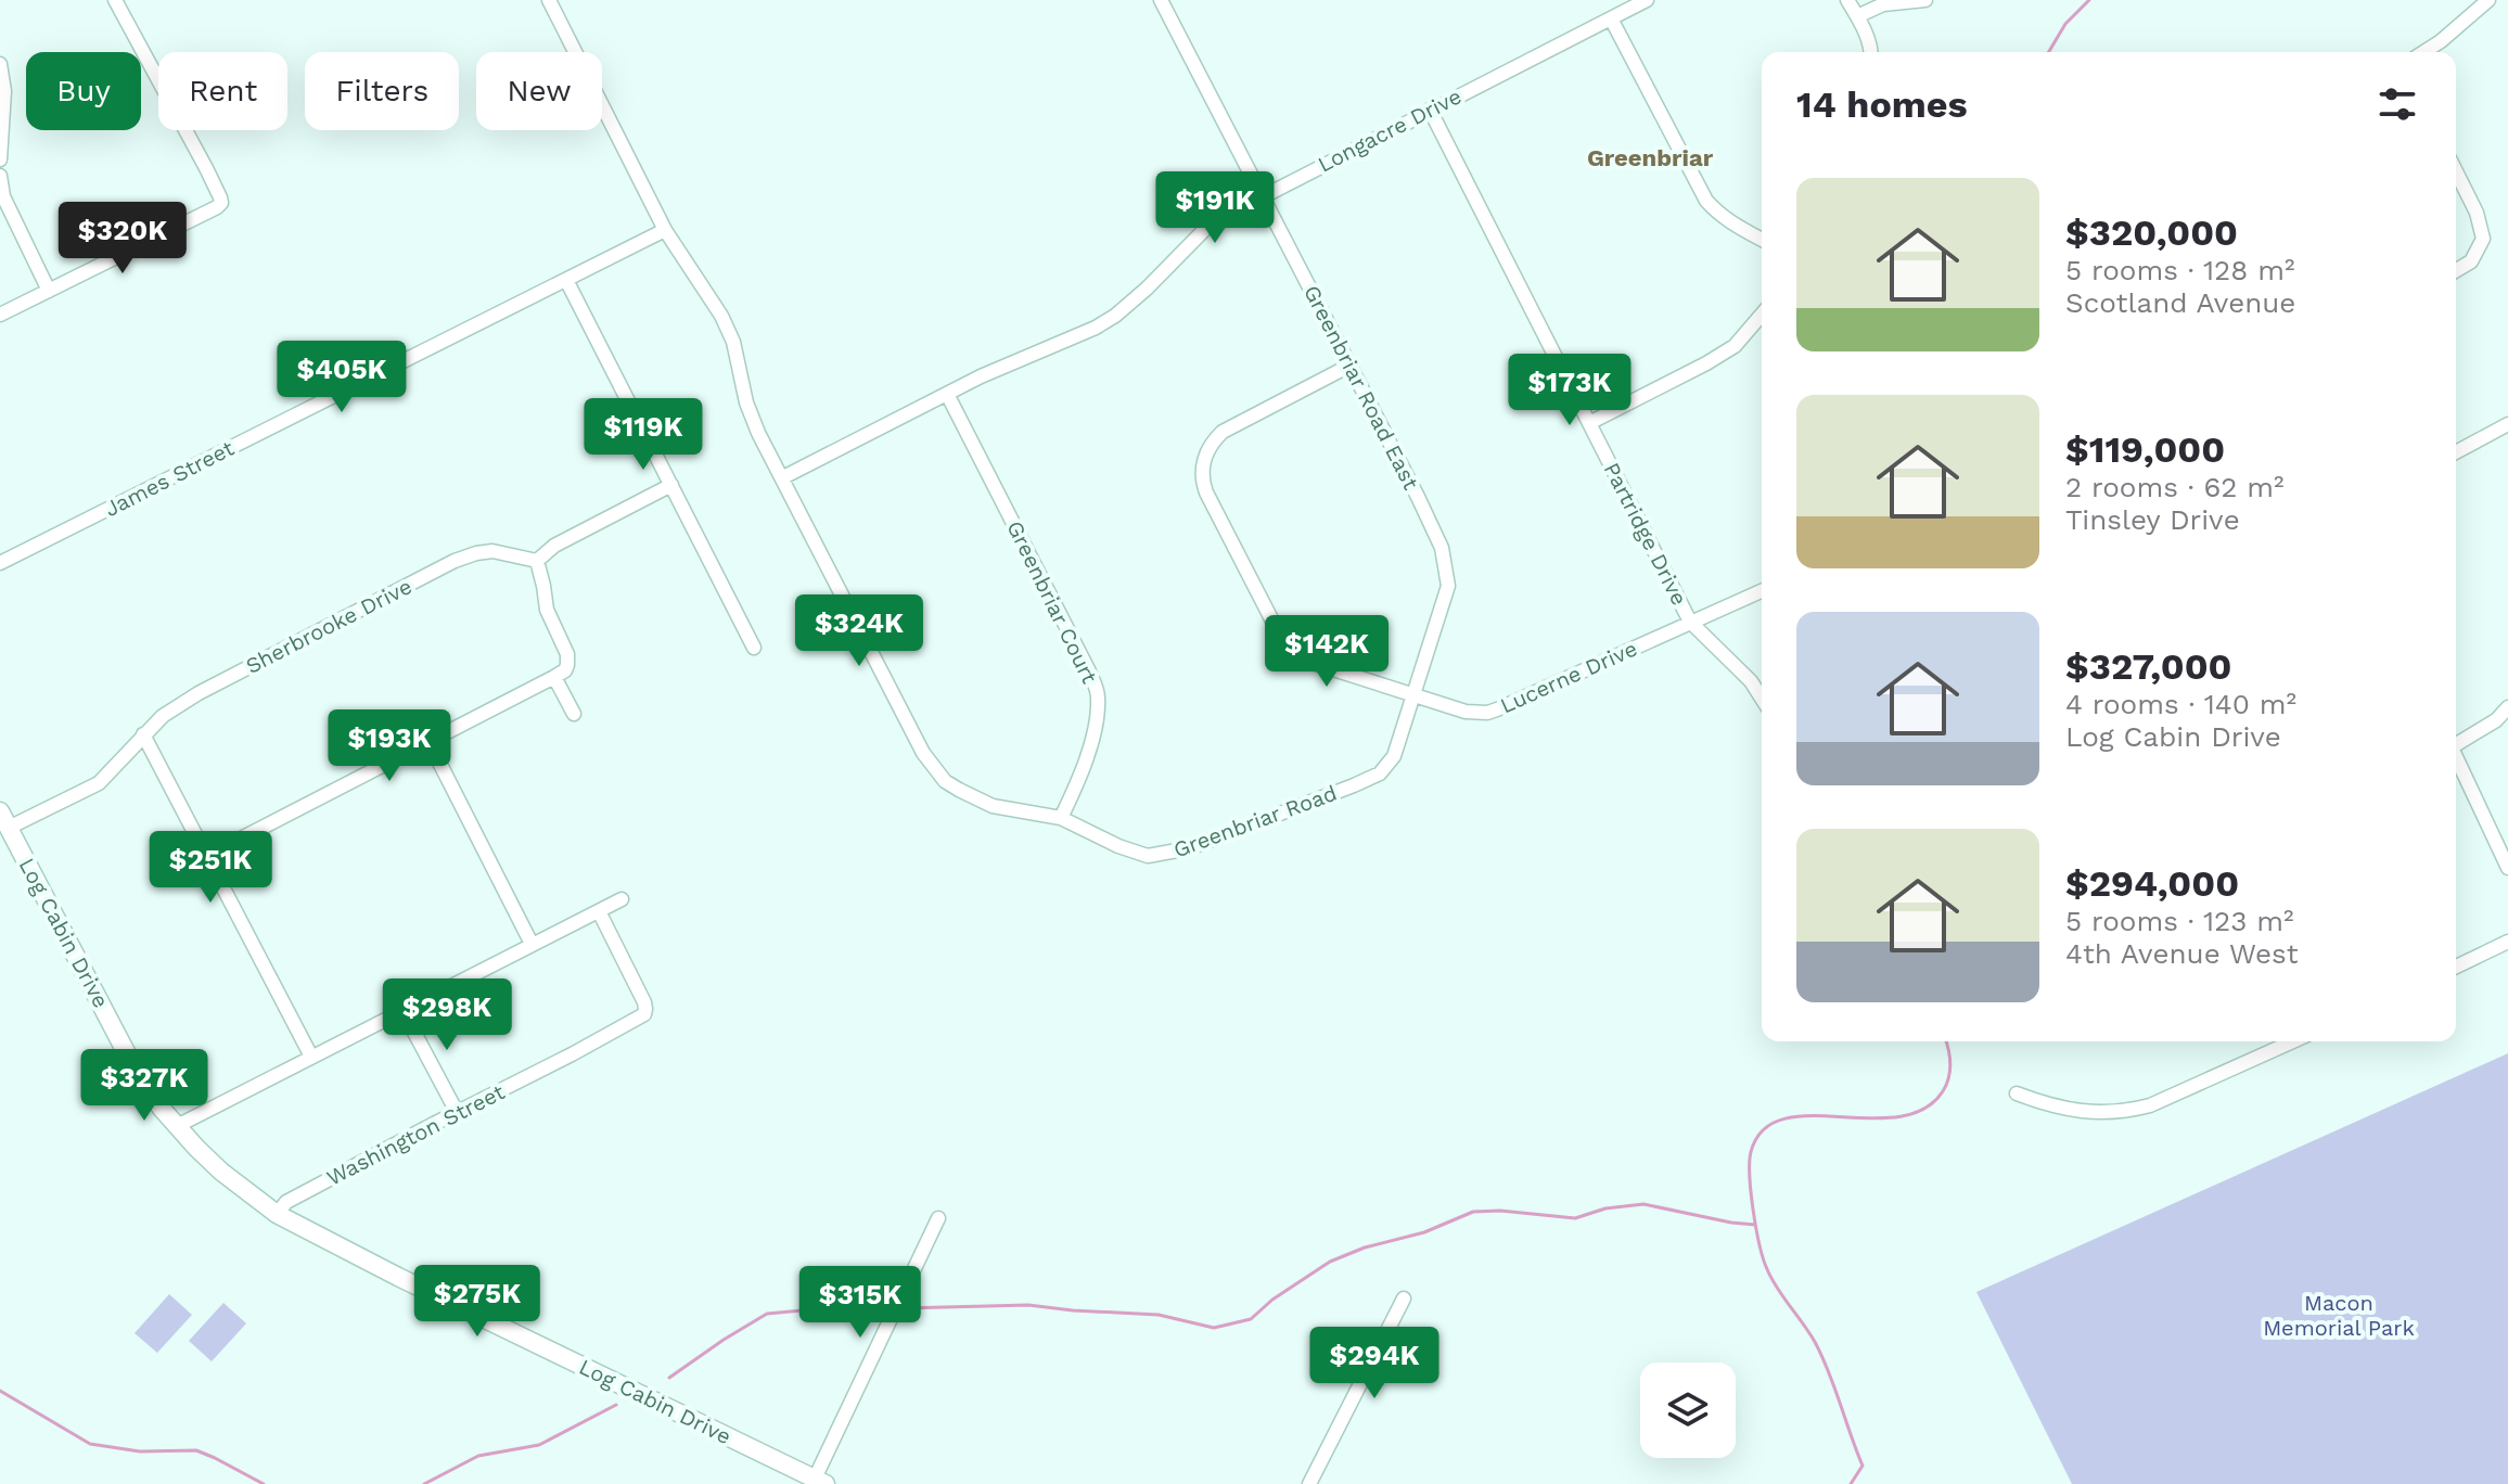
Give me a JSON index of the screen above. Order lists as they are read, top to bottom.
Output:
{
  "streets": {
    "street": [
      "Longacre Drive",
      "Greenbriar Road East",
      "James Street",
      "Partridge Drive",
      "Greenbriar Court",
      "Sherbrooke Drive",
      "Lucerne Drive",
      "Greenbriar Road",
      "Log Cabin Drive",
      "Washington Street"
    ]
  },
  "crossings": [
    ["Longacre Drive", "Greenbriar Road East"],
    ["Longacre Drive", "Partridge Drive"],
    ["Longacre Drive", "Greenbriar Court"],
    ["Longacre Drive", "Greenbriar Road"],
    ["Greenbriar Road East", "Lucerne Drive"],
    ["Greenbriar Road East", "Greenbriar Road"],
    ["James Street", "Greenbriar Road"],
    ["Partridge Drive", "Lucerne Drive"],
    ["Greenbriar Court", "Greenbriar Road"],
    ["Sherbrooke Drive", "Log Cabin Drive"],
    ["Lucerne Drive", "Greenbriar Road"],
    ["Log Cabin Drive", "Washington Street"]
  ],
  "districts": ["Greenbriar"],
  "parks": ["Macon Memorial Park"],
  "page": {
    "chip": [
      "Buy",
      "Rent",
      "Filters",
      "New"
    ],
    "heading": "14 homes",
    "list": [
      {
        "name": "$320,000",
        "note": "5 rooms · 128 m² · Scotland Avenue"
      },
      {
        "name": "$119,000",
        "note": "2 rooms · 62 m² · Tinsley Drive"
      },
      {
        "name": "$327,000",
        "note": "4 rooms · 140 m² · Log Cabin Drive"
      },
      {
        "name": "$294,000",
        "note": "5 rooms · 123 m² · 4th Avenue West"
      }
    ],
    "price": [
      "$191K",
      "$320K",
      "$405K",
      "$173K",
      "$119K",
      "$324K",
      "$142K",
      "$193K",
      "$251K",
      "$298K",
      "$327K",
      "$275K",
      "$315K",
      "$294K"
    ]
  }
}
